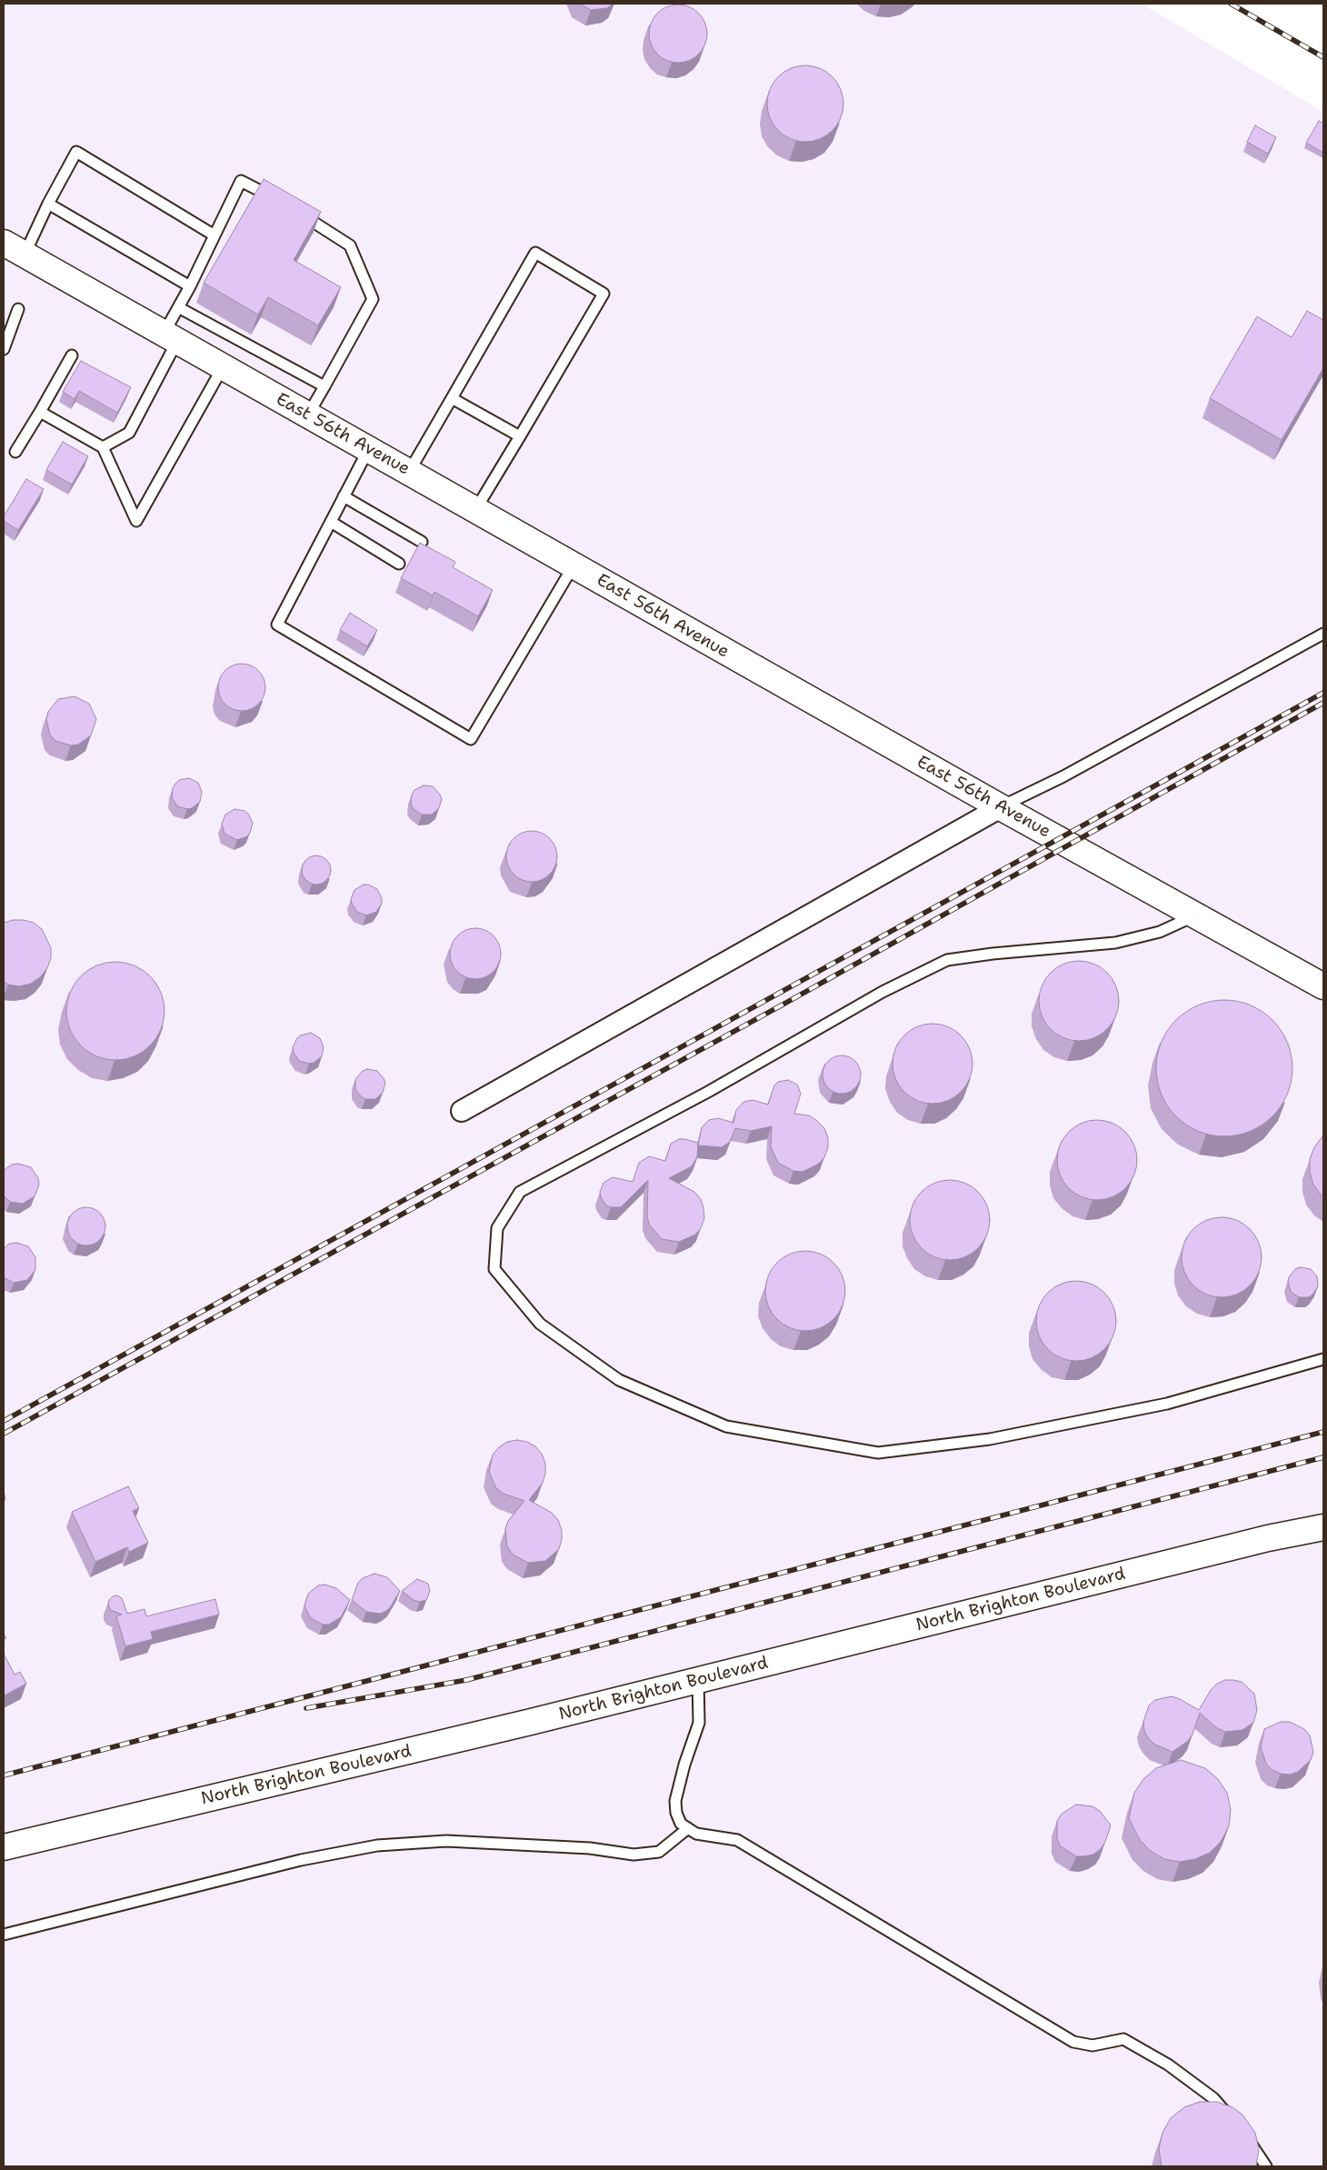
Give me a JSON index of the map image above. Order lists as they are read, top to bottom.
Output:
{
  "streets": {
    "main road": ["East 56th Avenue", "North Brighton Boulevard"]
  }
}
